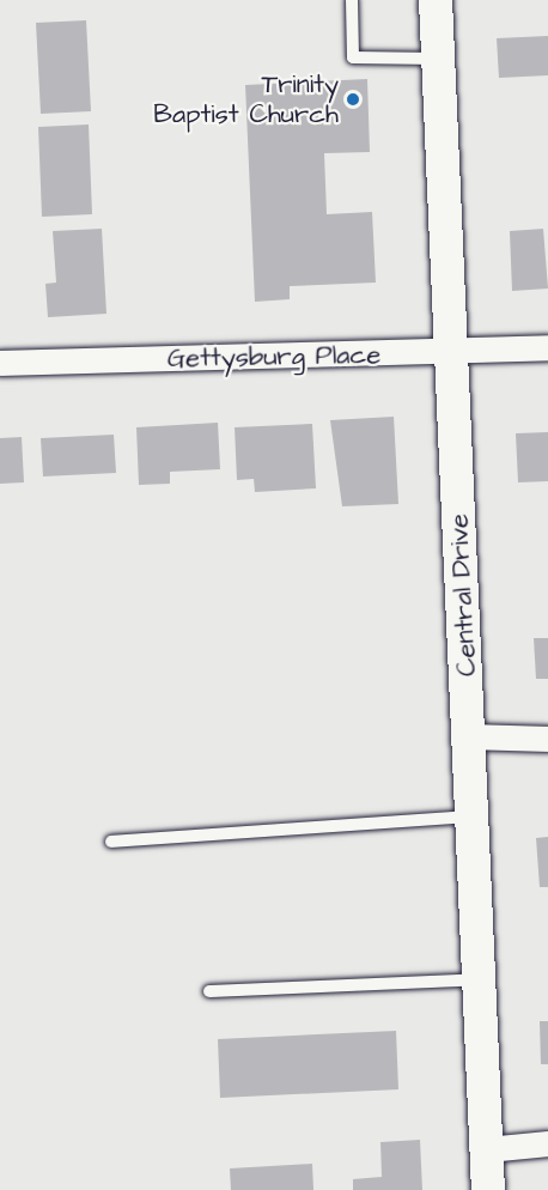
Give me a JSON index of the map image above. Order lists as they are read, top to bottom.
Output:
{
  "streets": {
    "main road": ["Central Drive"],
    "street": ["Gettysburg Place"]
  },
  "crossings": [
    ["Gettysburg Place", "Central Drive"]
  ],
  "places": ["Trinity Baptist Church"]
}
